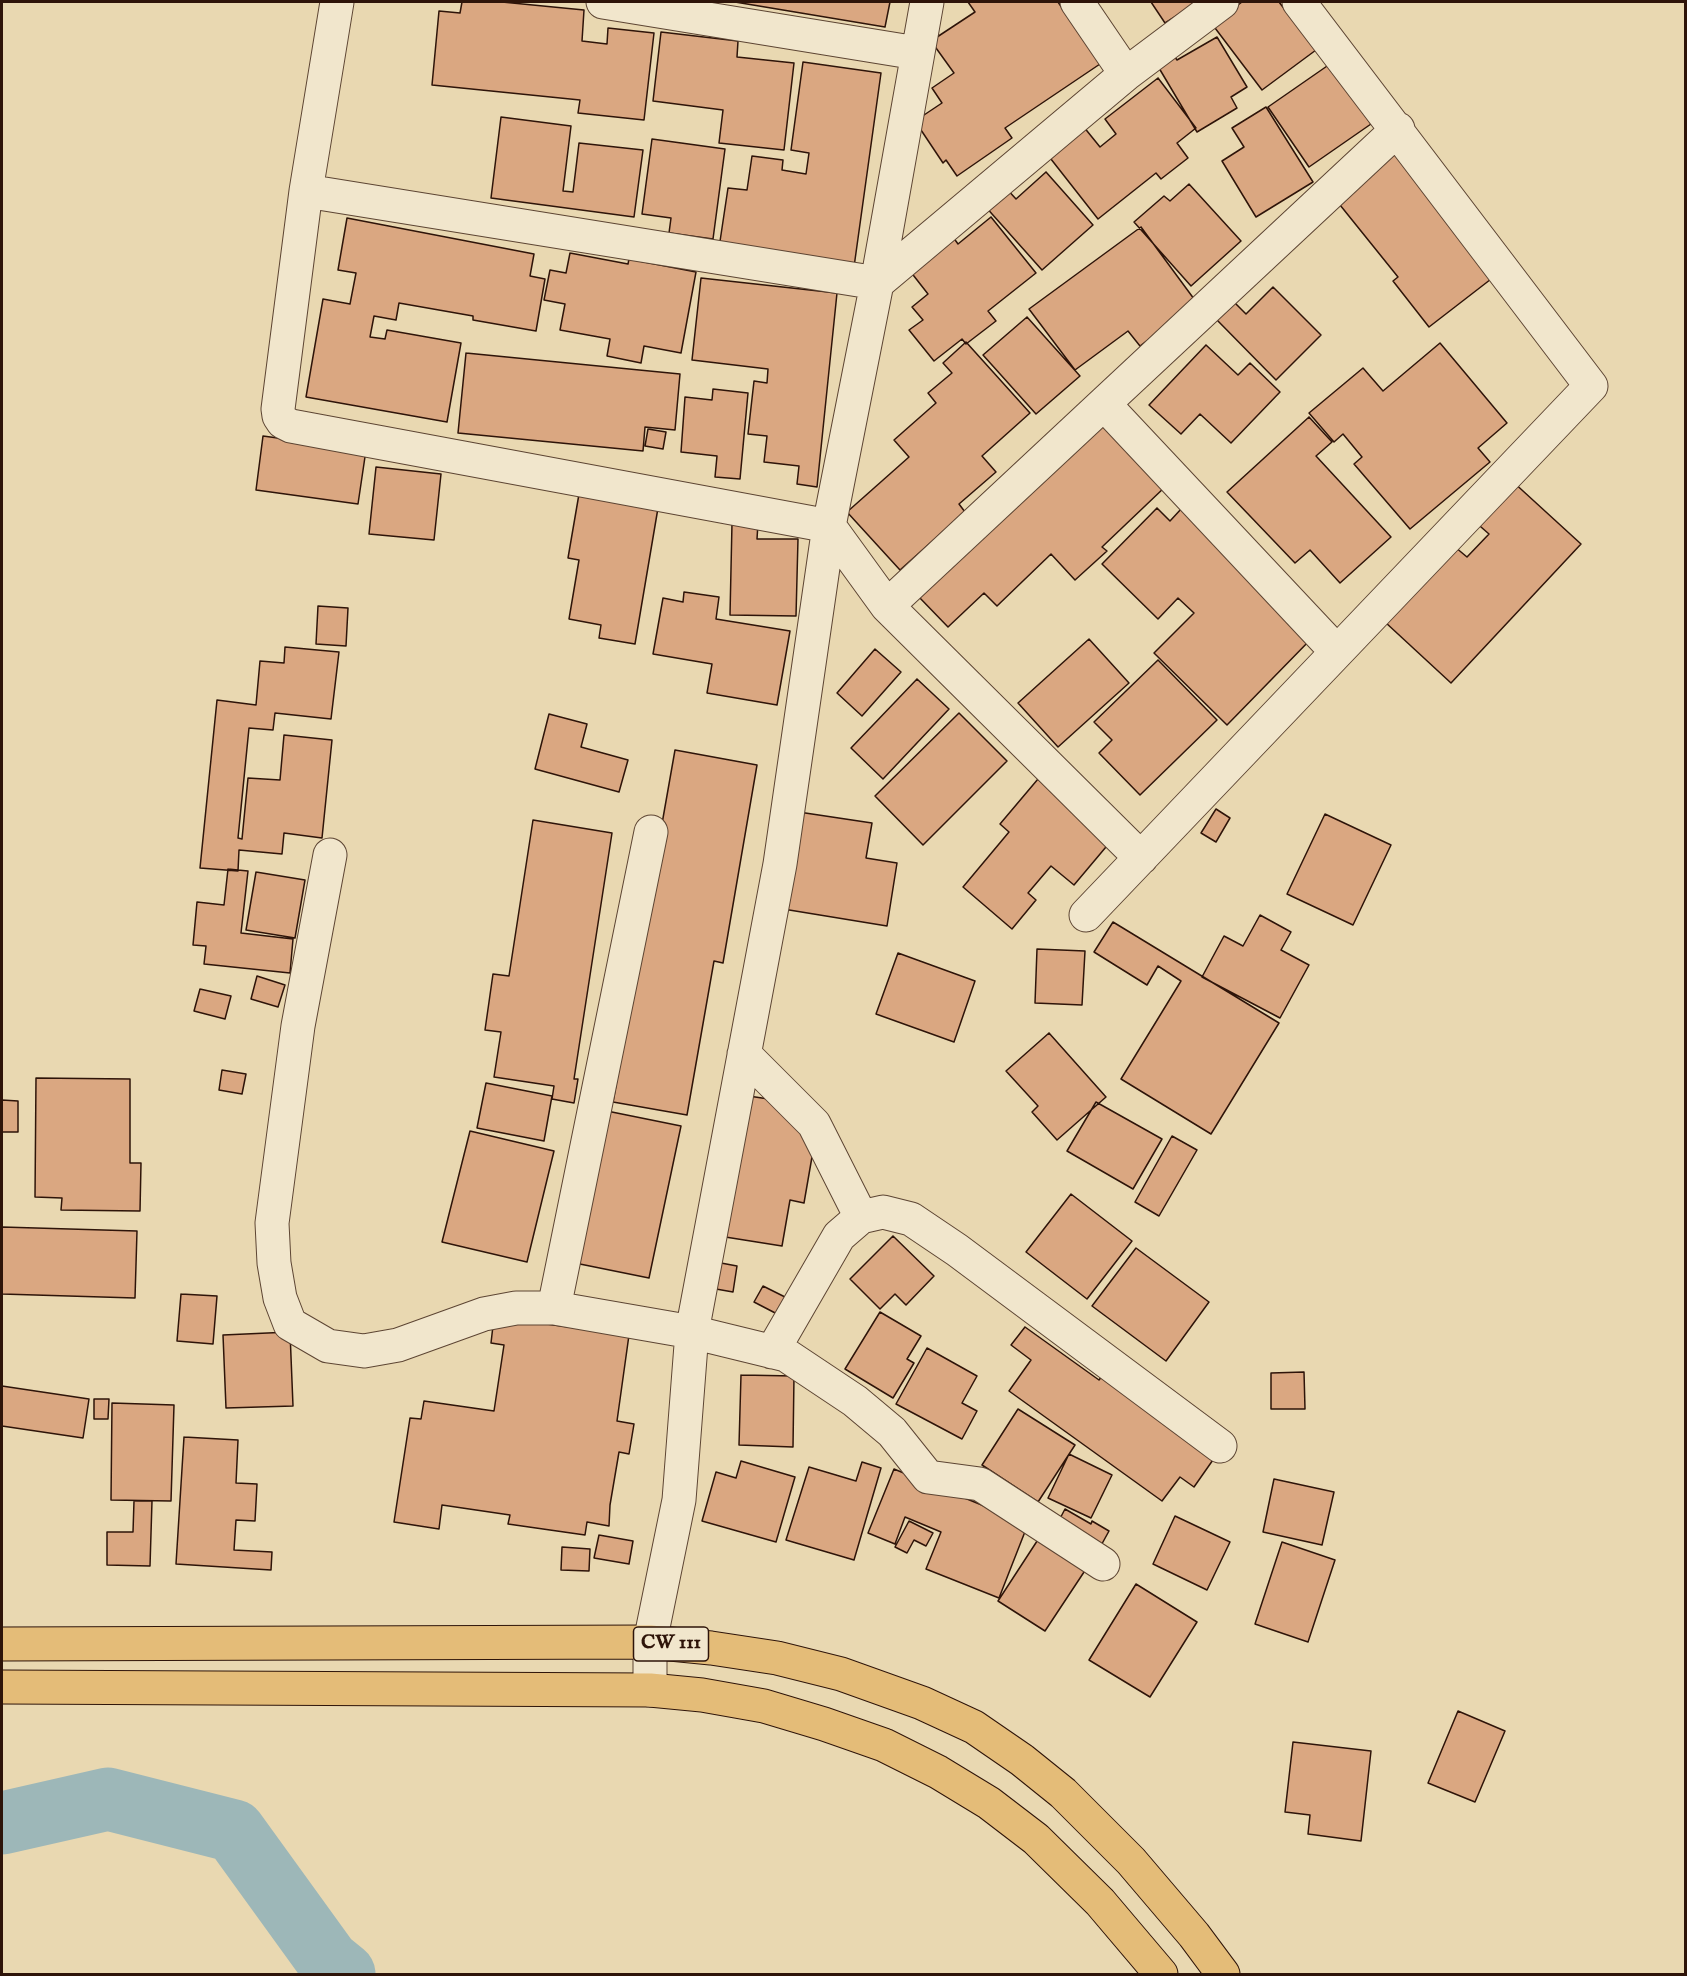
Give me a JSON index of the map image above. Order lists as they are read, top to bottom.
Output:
{
  "streets": {
    "highway": ["CW 111"]
  }
}
